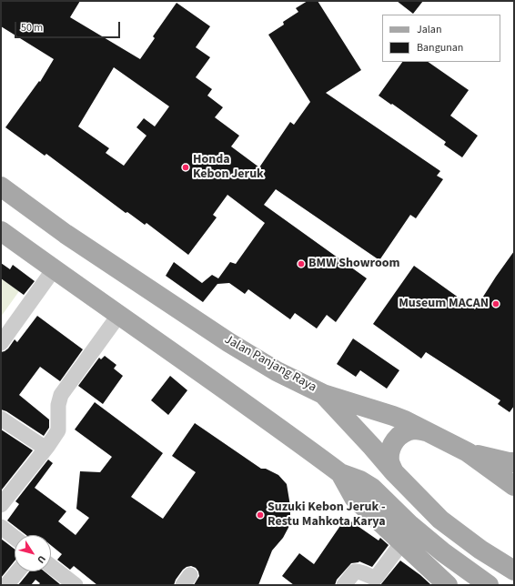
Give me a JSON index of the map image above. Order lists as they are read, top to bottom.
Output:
{
  "streets": {
    "main road": ["Jalan Panjang Raya"]
  },
  "places": [
    "Honda Kebon Jeruk",
    "BMW Showroom",
    "Museum MACAN",
    "Suzuki Kebon Jeruk - Restu Mahkota Karya"
  ],
  "legend": ["Jalan", "Bangunan"],
  "scale_bar": "50 m",
  "north": "bottom right"
}
